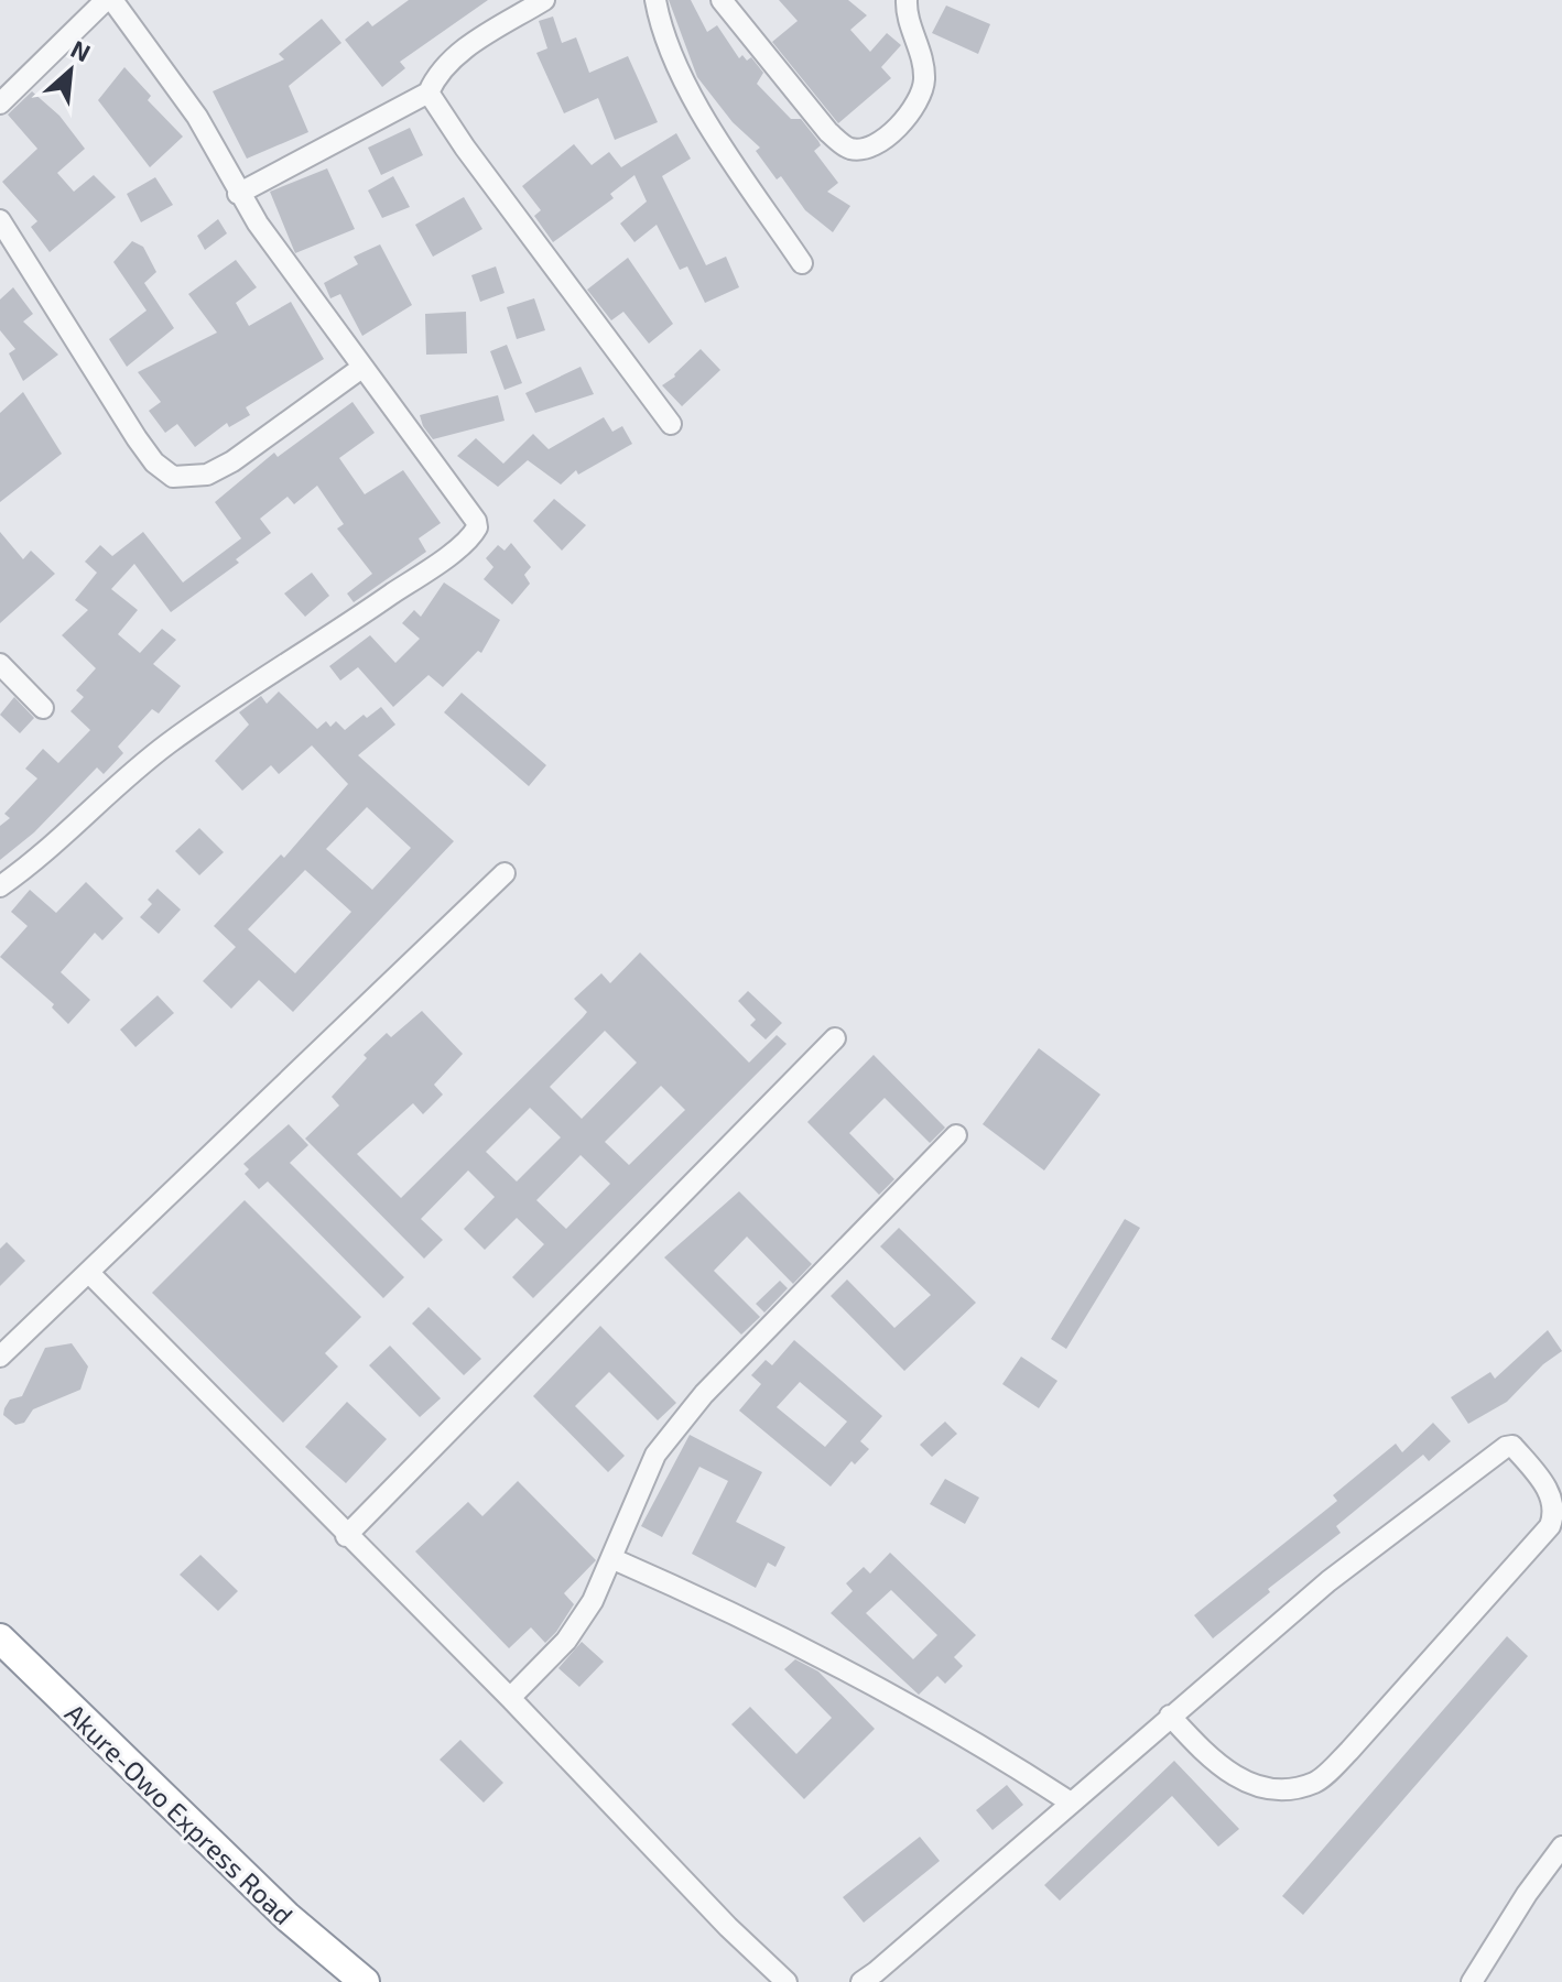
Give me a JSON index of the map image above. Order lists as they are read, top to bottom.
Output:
{
  "streets": {
    "highway": ["Akure-Owo Express Road"]
  },
  "north": "top right"
}
